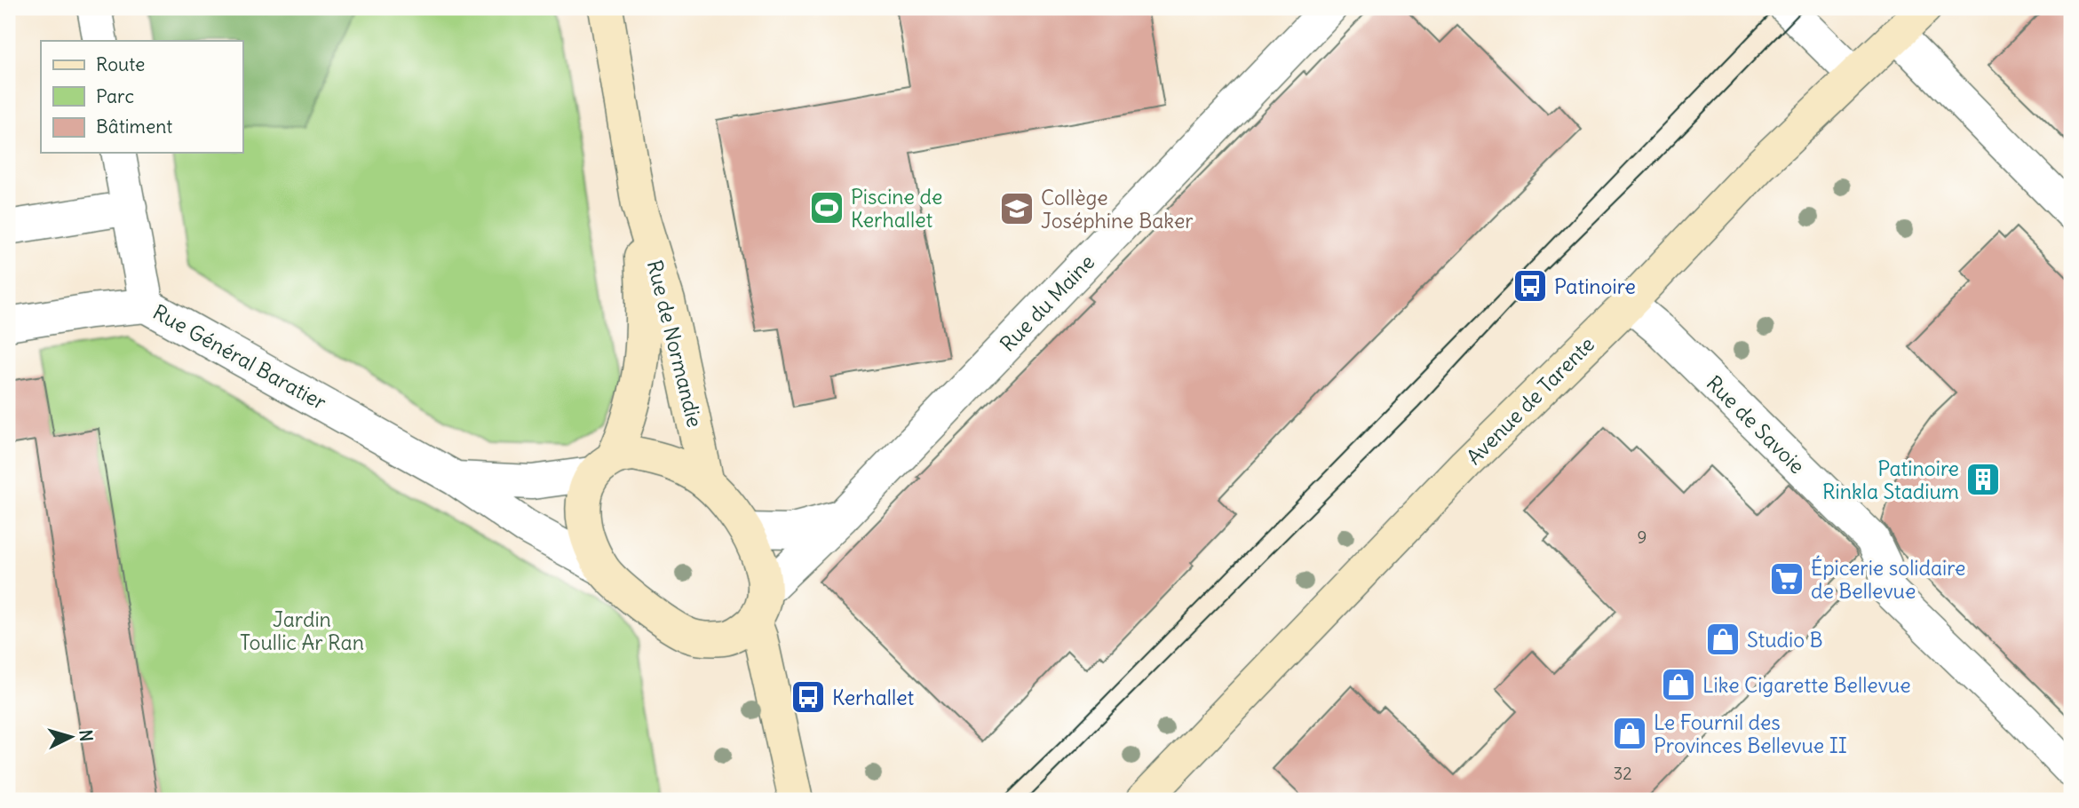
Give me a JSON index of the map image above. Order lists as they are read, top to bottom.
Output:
{
  "streets": {
    "street": [
      "Rue du Maine",
      "Rue de Normandie",
      "Rue Général Baratier",
      "Avenue de Tarente",
      "Rue de Savoie"
    ]
  },
  "crossings": [
    ["Rue du Maine", "Rue de Normandie"],
    ["Rue du Maine", "Rue Général Baratier"],
    ["Rue de Normandie", "Rue Général Baratier"],
    ["Avenue de Tarente", "Rue de Savoie"]
  ],
  "parks": ["Jardin Toullic Ar Ran"],
  "places": {
    "sports": ["Piscine de Kerhallet"],
    "school or university": ["Collège Joséphine Baker"],
    "bus stop": ["Patinoire", "Kerhallet"],
    "building": ["Patinoire Rinkla Stadium"],
    "supermarket": ["Épicerie solidaire de Bellevue"],
    "shop": ["Studio B", "Like Cigarette Bellevue", "Le Fournil des Provinces Bellevue II"]
  },
  "house_numbers": ["9", "32"],
  "legend": ["Route", "Parc", "Bâtiment"],
  "north": "right"
}
